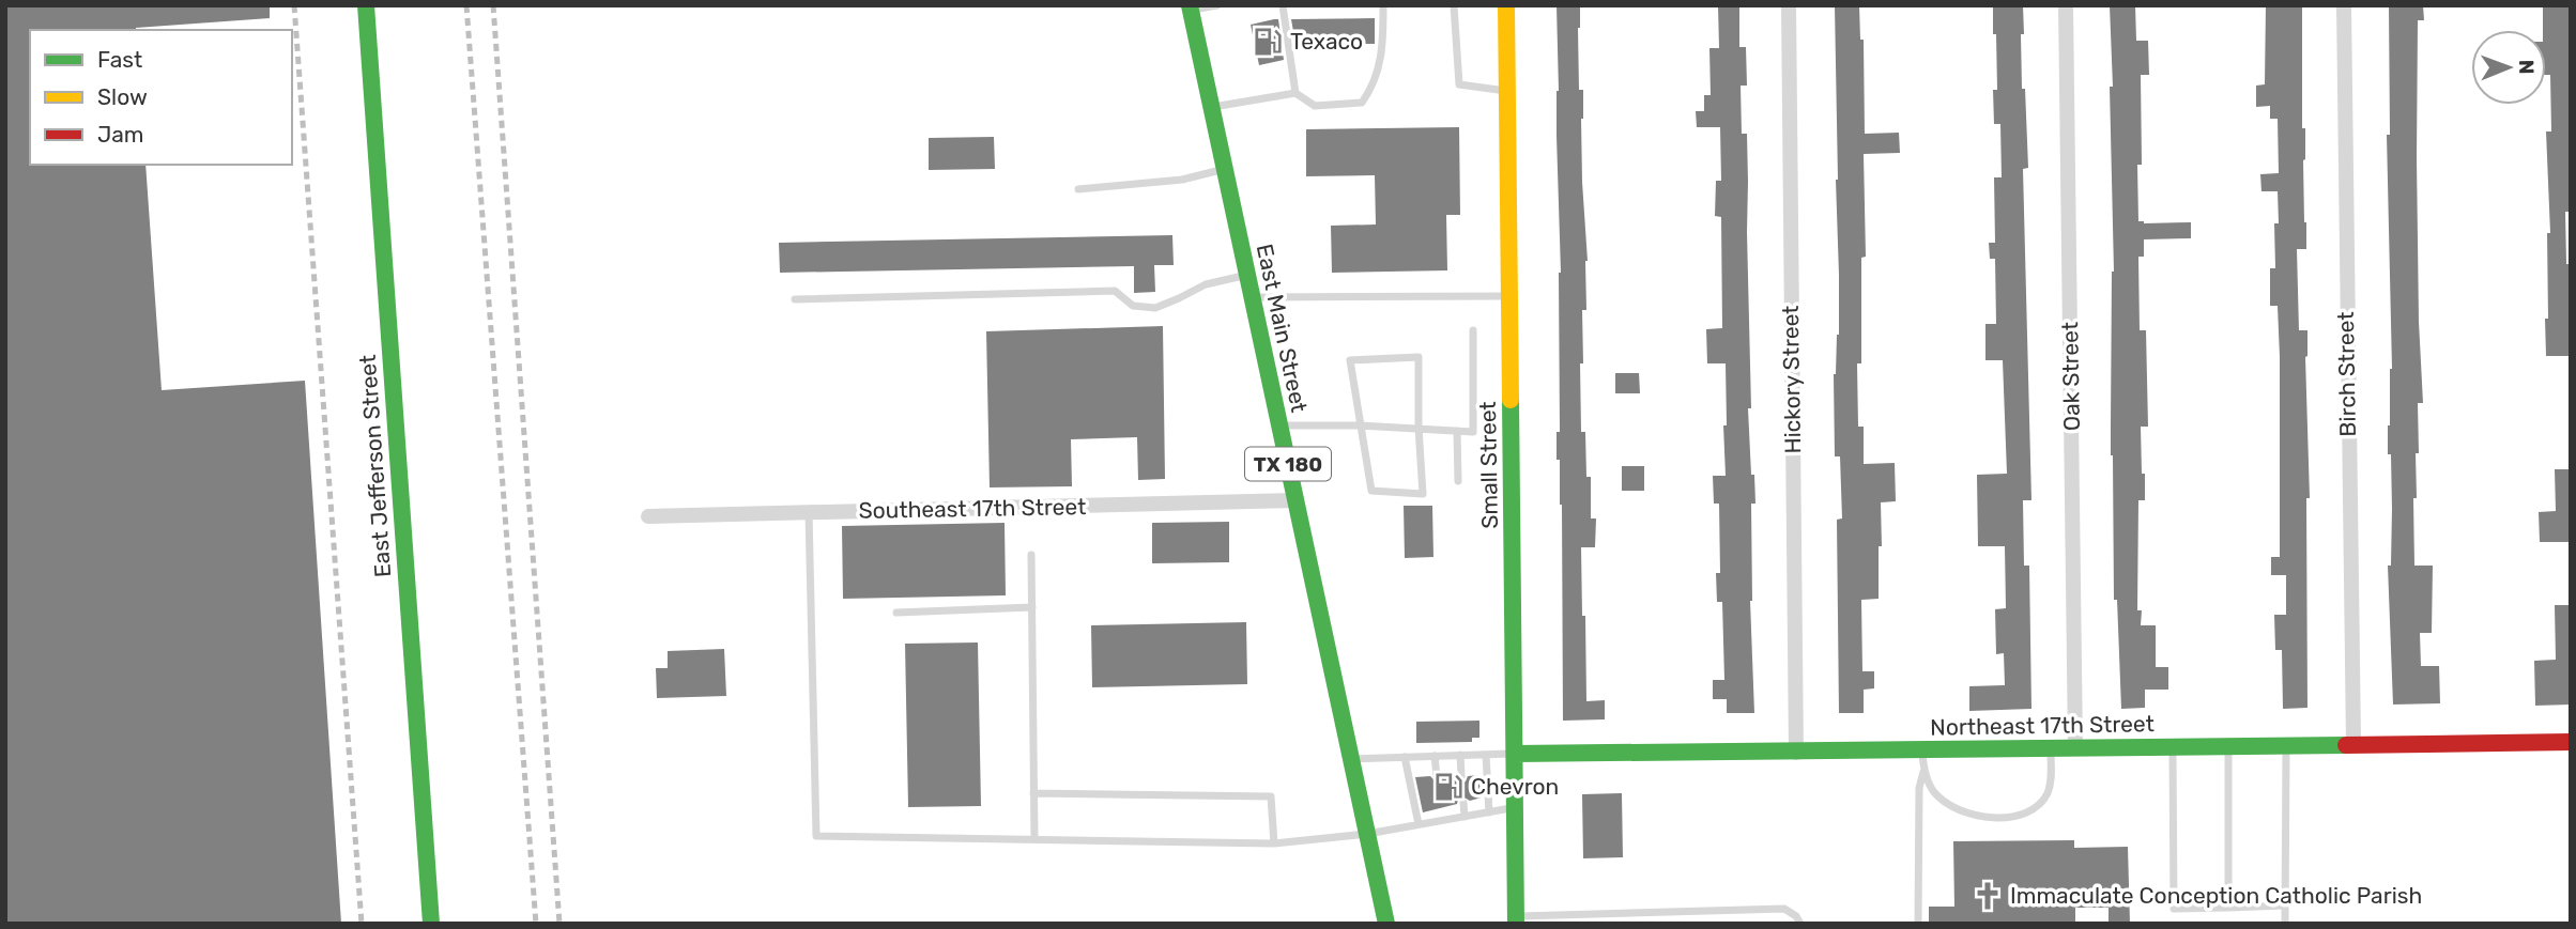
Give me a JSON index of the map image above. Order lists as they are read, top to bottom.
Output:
{
  "streets": {
    "street": [
      "East Main Street",
      "Birch Street",
      "Oak Street",
      "Hickory Street",
      "TX 180",
      "Small Street",
      "East Jefferson Street",
      "Southeast 17th Street",
      "Northeast 17th Street"
    ]
  },
  "crossings": [
    ["East Main Street", "Southeast 17th Street"],
    ["Birch Street", "Northeast 17th Street"],
    ["Oak Street", "Northeast 17th Street"],
    ["Hickory Street", "Northeast 17th Street"],
    ["Small Street", "Northeast 17th Street"]
  ],
  "places": {
    "fuel station": ["Texaco", "Chevron"],
    "church": ["Immaculate Conception Catholic Parish"]
  },
  "legend": ["Fast", "Slow", "Jam"],
  "north": "right"
}
